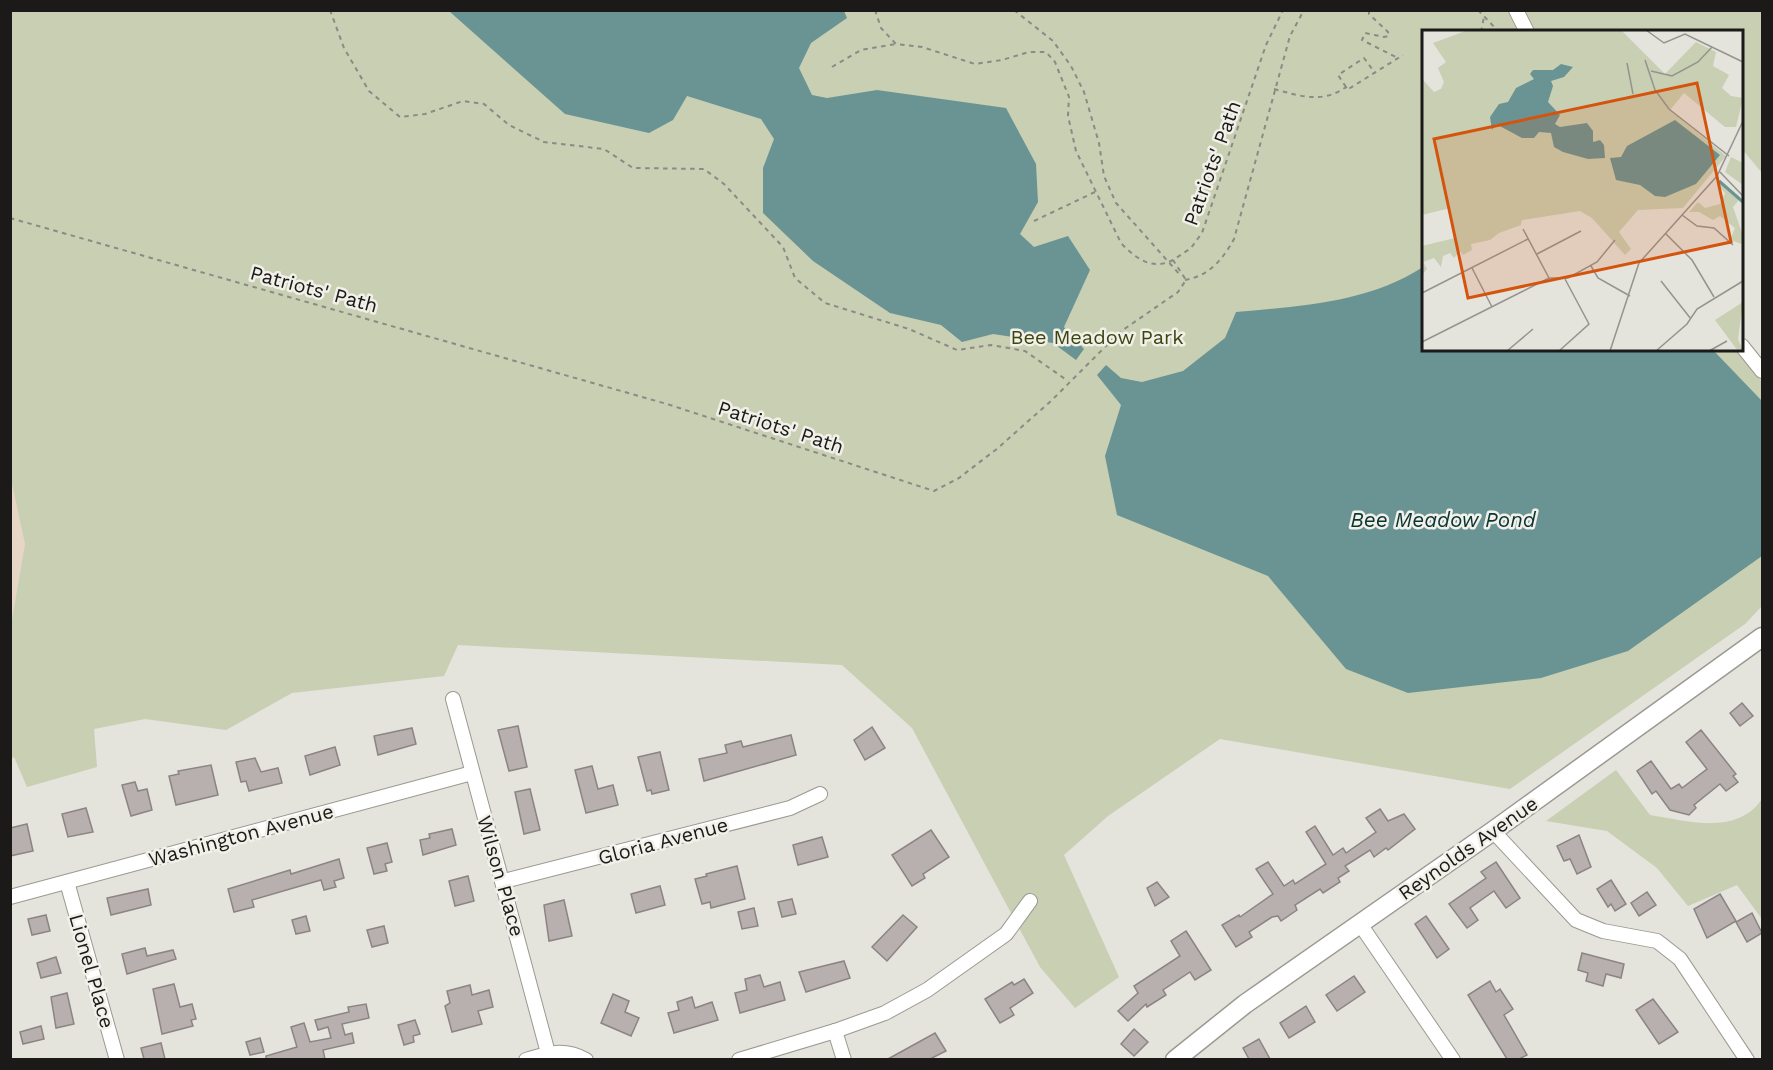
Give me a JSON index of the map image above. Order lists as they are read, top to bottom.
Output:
{
  "streets": {
    "street": [
      "Washington Avenue",
      "Gloria Avenue",
      "Reynolds Avenue",
      "Wilson Place",
      "Lionel Place"
    ],
    "path": ["Patriots' Path"]
  },
  "crossings": [
    ["Washington Avenue", "Wilson Place"],
    ["Washington Avenue", "Lionel Place"],
    ["Gloria Avenue", "Wilson Place"]
  ],
  "water": ["Bee Meadow Pond"],
  "parks": ["Bee Meadow Park"]
}
